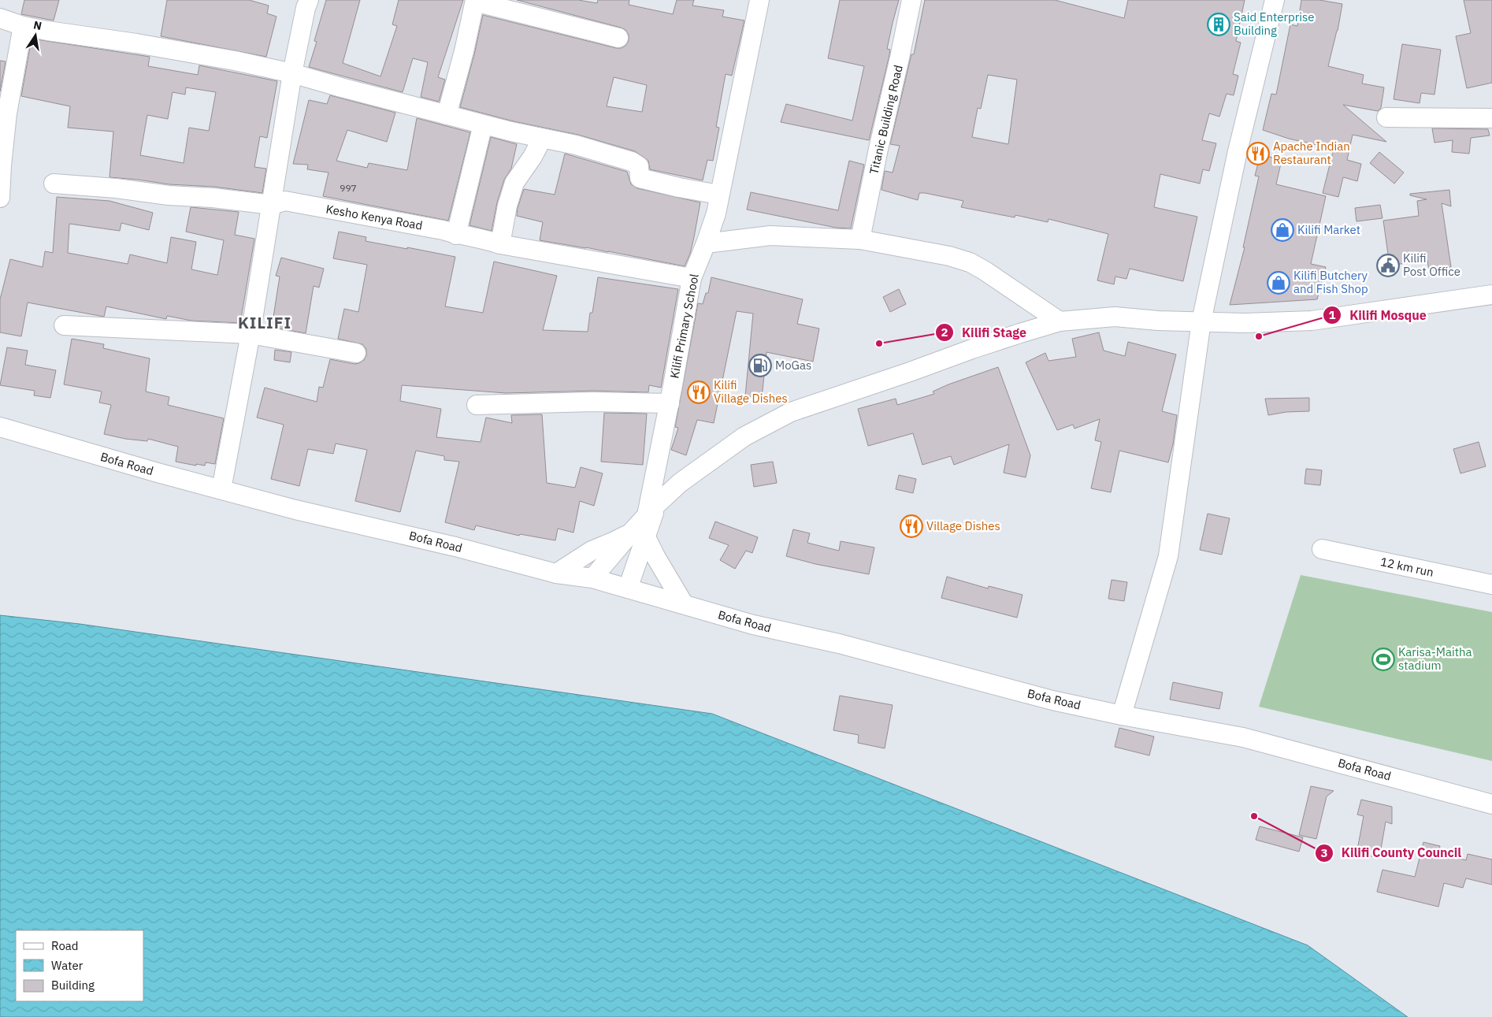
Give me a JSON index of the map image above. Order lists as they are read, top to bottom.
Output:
{
  "streets": {
    "street": [
      "Titanic Building Road",
      "Kesho Kenya Road",
      "Kilifi Primary School",
      "Bofa Road",
      "12 km run"
    ]
  },
  "crossings": [
    ["Kesho Kenya Road", "Kilifi Primary School"],
    ["Kilifi Primary School", "Bofa Road"]
  ],
  "districts": ["KILIFI"],
  "places": {
    "building": ["Said Enterprise Building"],
    "restaurant": ["Apache Indian Restaurant", "Kilifi Village Dishes", "Village Dishes"],
    "shop": ["Kilifi Market", "Kilifi Butchery and Fish Shop"],
    "public building": ["Kilifi Post Office"],
    "other": ["Kilifi Mosque", "Kilifi Stage", "Kilifi County Council"],
    "fuel station": ["MoGas"],
    "sports": ["Karisa-Maitha stadium"]
  },
  "house_numbers": ["997"],
  "legend": ["Road", "Water", "Building"],
  "north": "top"
}
